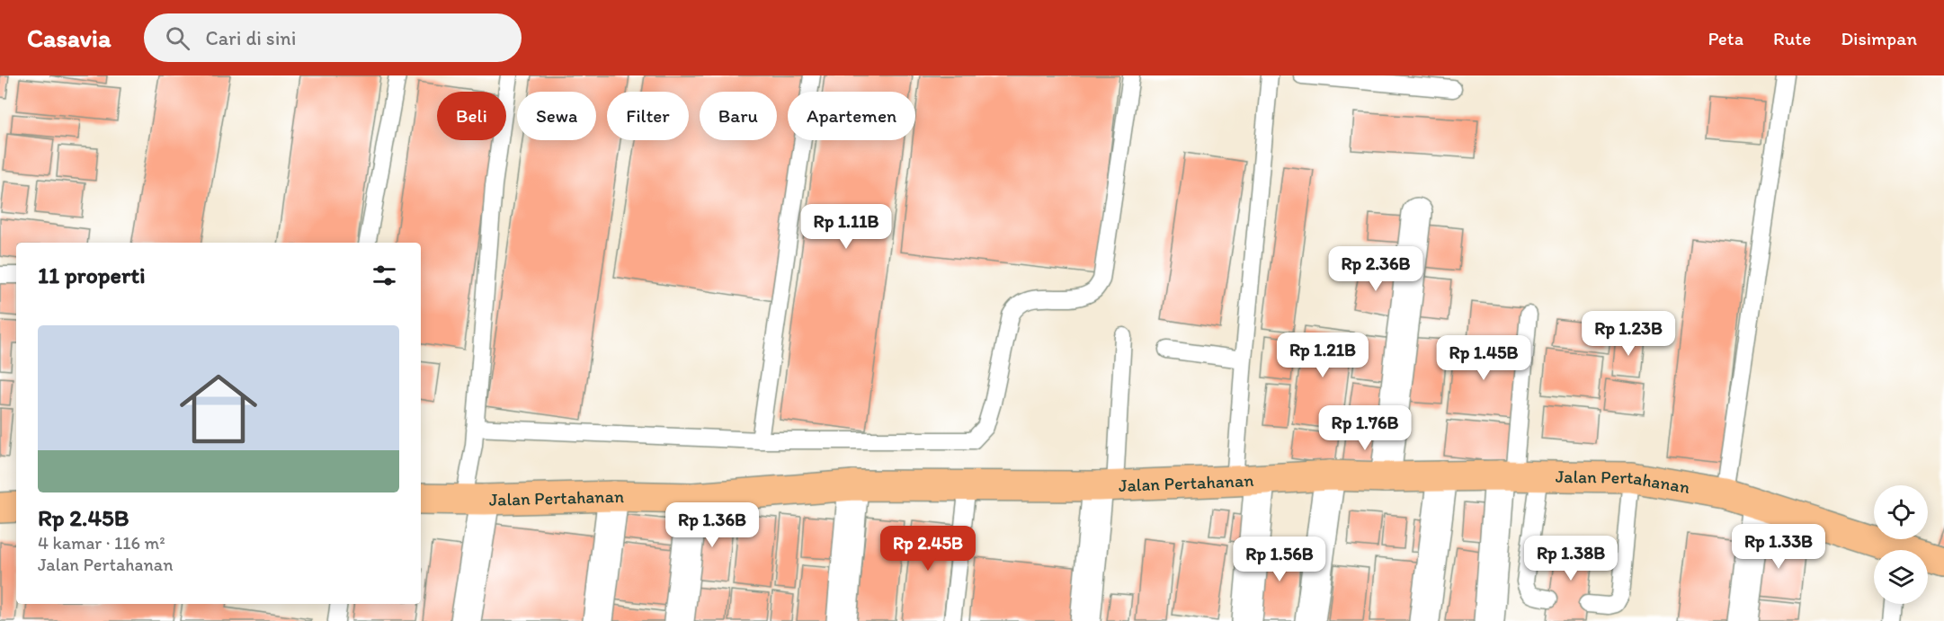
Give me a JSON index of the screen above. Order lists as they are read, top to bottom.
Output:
{
  "streets": {
    "main road": ["Jalan Pertahanan"]
  },
  "page": {
    "header": "Casavia",
    "search": "Cari di sini",
    "nav": ["Peta", "Rute", "Disimpan"],
    "chip": [
      "Beli",
      "Sewa",
      "Filter",
      "Baru",
      "Apartemen"
    ],
    "price": [
      "Rp 1.11B",
      "Rp 2.36B",
      "Rp 1.23B",
      "Rp 1.21B",
      "Rp 1.45B",
      "Rp 1.76B",
      "Rp 1.36B",
      "Rp 1.33B",
      "Rp 2.45B",
      "Rp 1.38B",
      "Rp 1.56B"
    ],
    "heading": "11 properti",
    "list": [
      {
        "name": "Rp 2.45B",
        "note": "4 kamar · 116 m² · Jalan Pertahanan"
      }
    ]
  }
}
